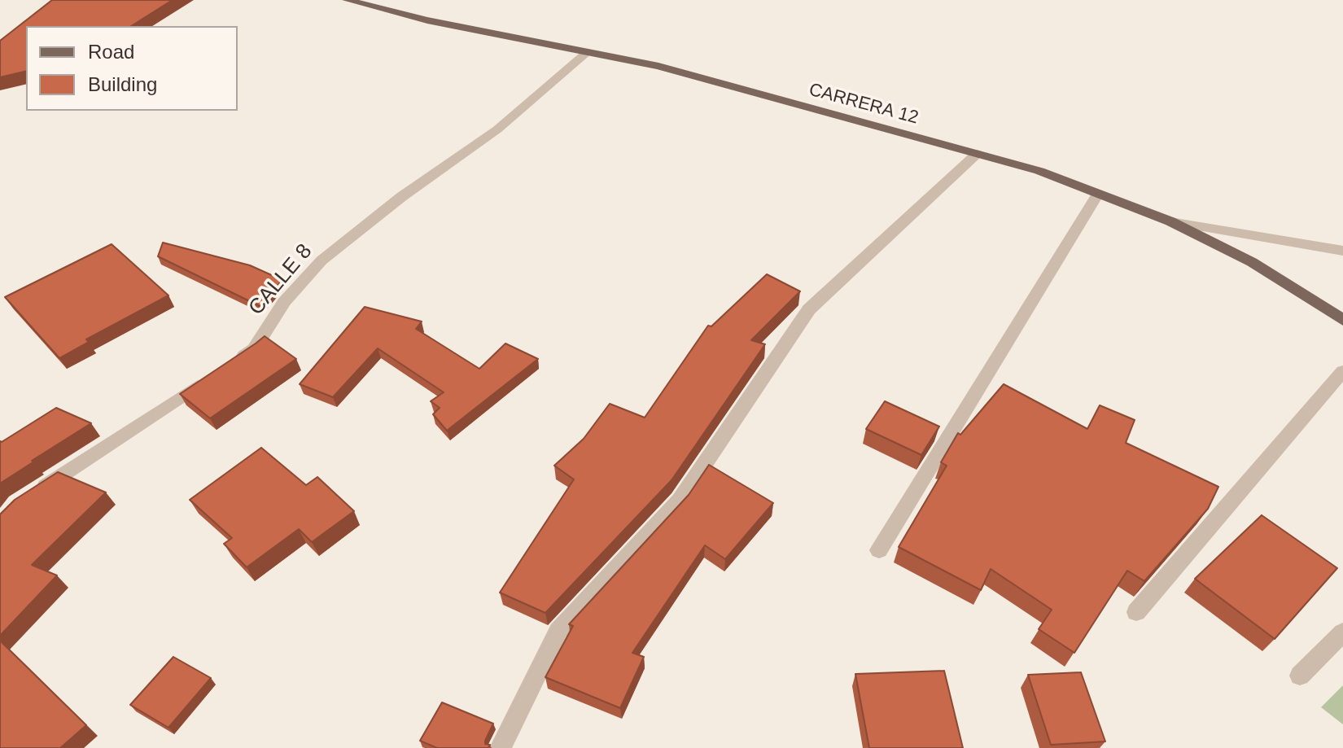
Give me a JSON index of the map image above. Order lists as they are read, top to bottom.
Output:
{
  "streets": {
    "main road": ["CARRERA 12"],
    "street": ["CALLE 8"]
  },
  "crossings": [
    ["CARRERA 12", "CALLE 8"]
  ],
  "legend": ["Road", "Building"]
}
